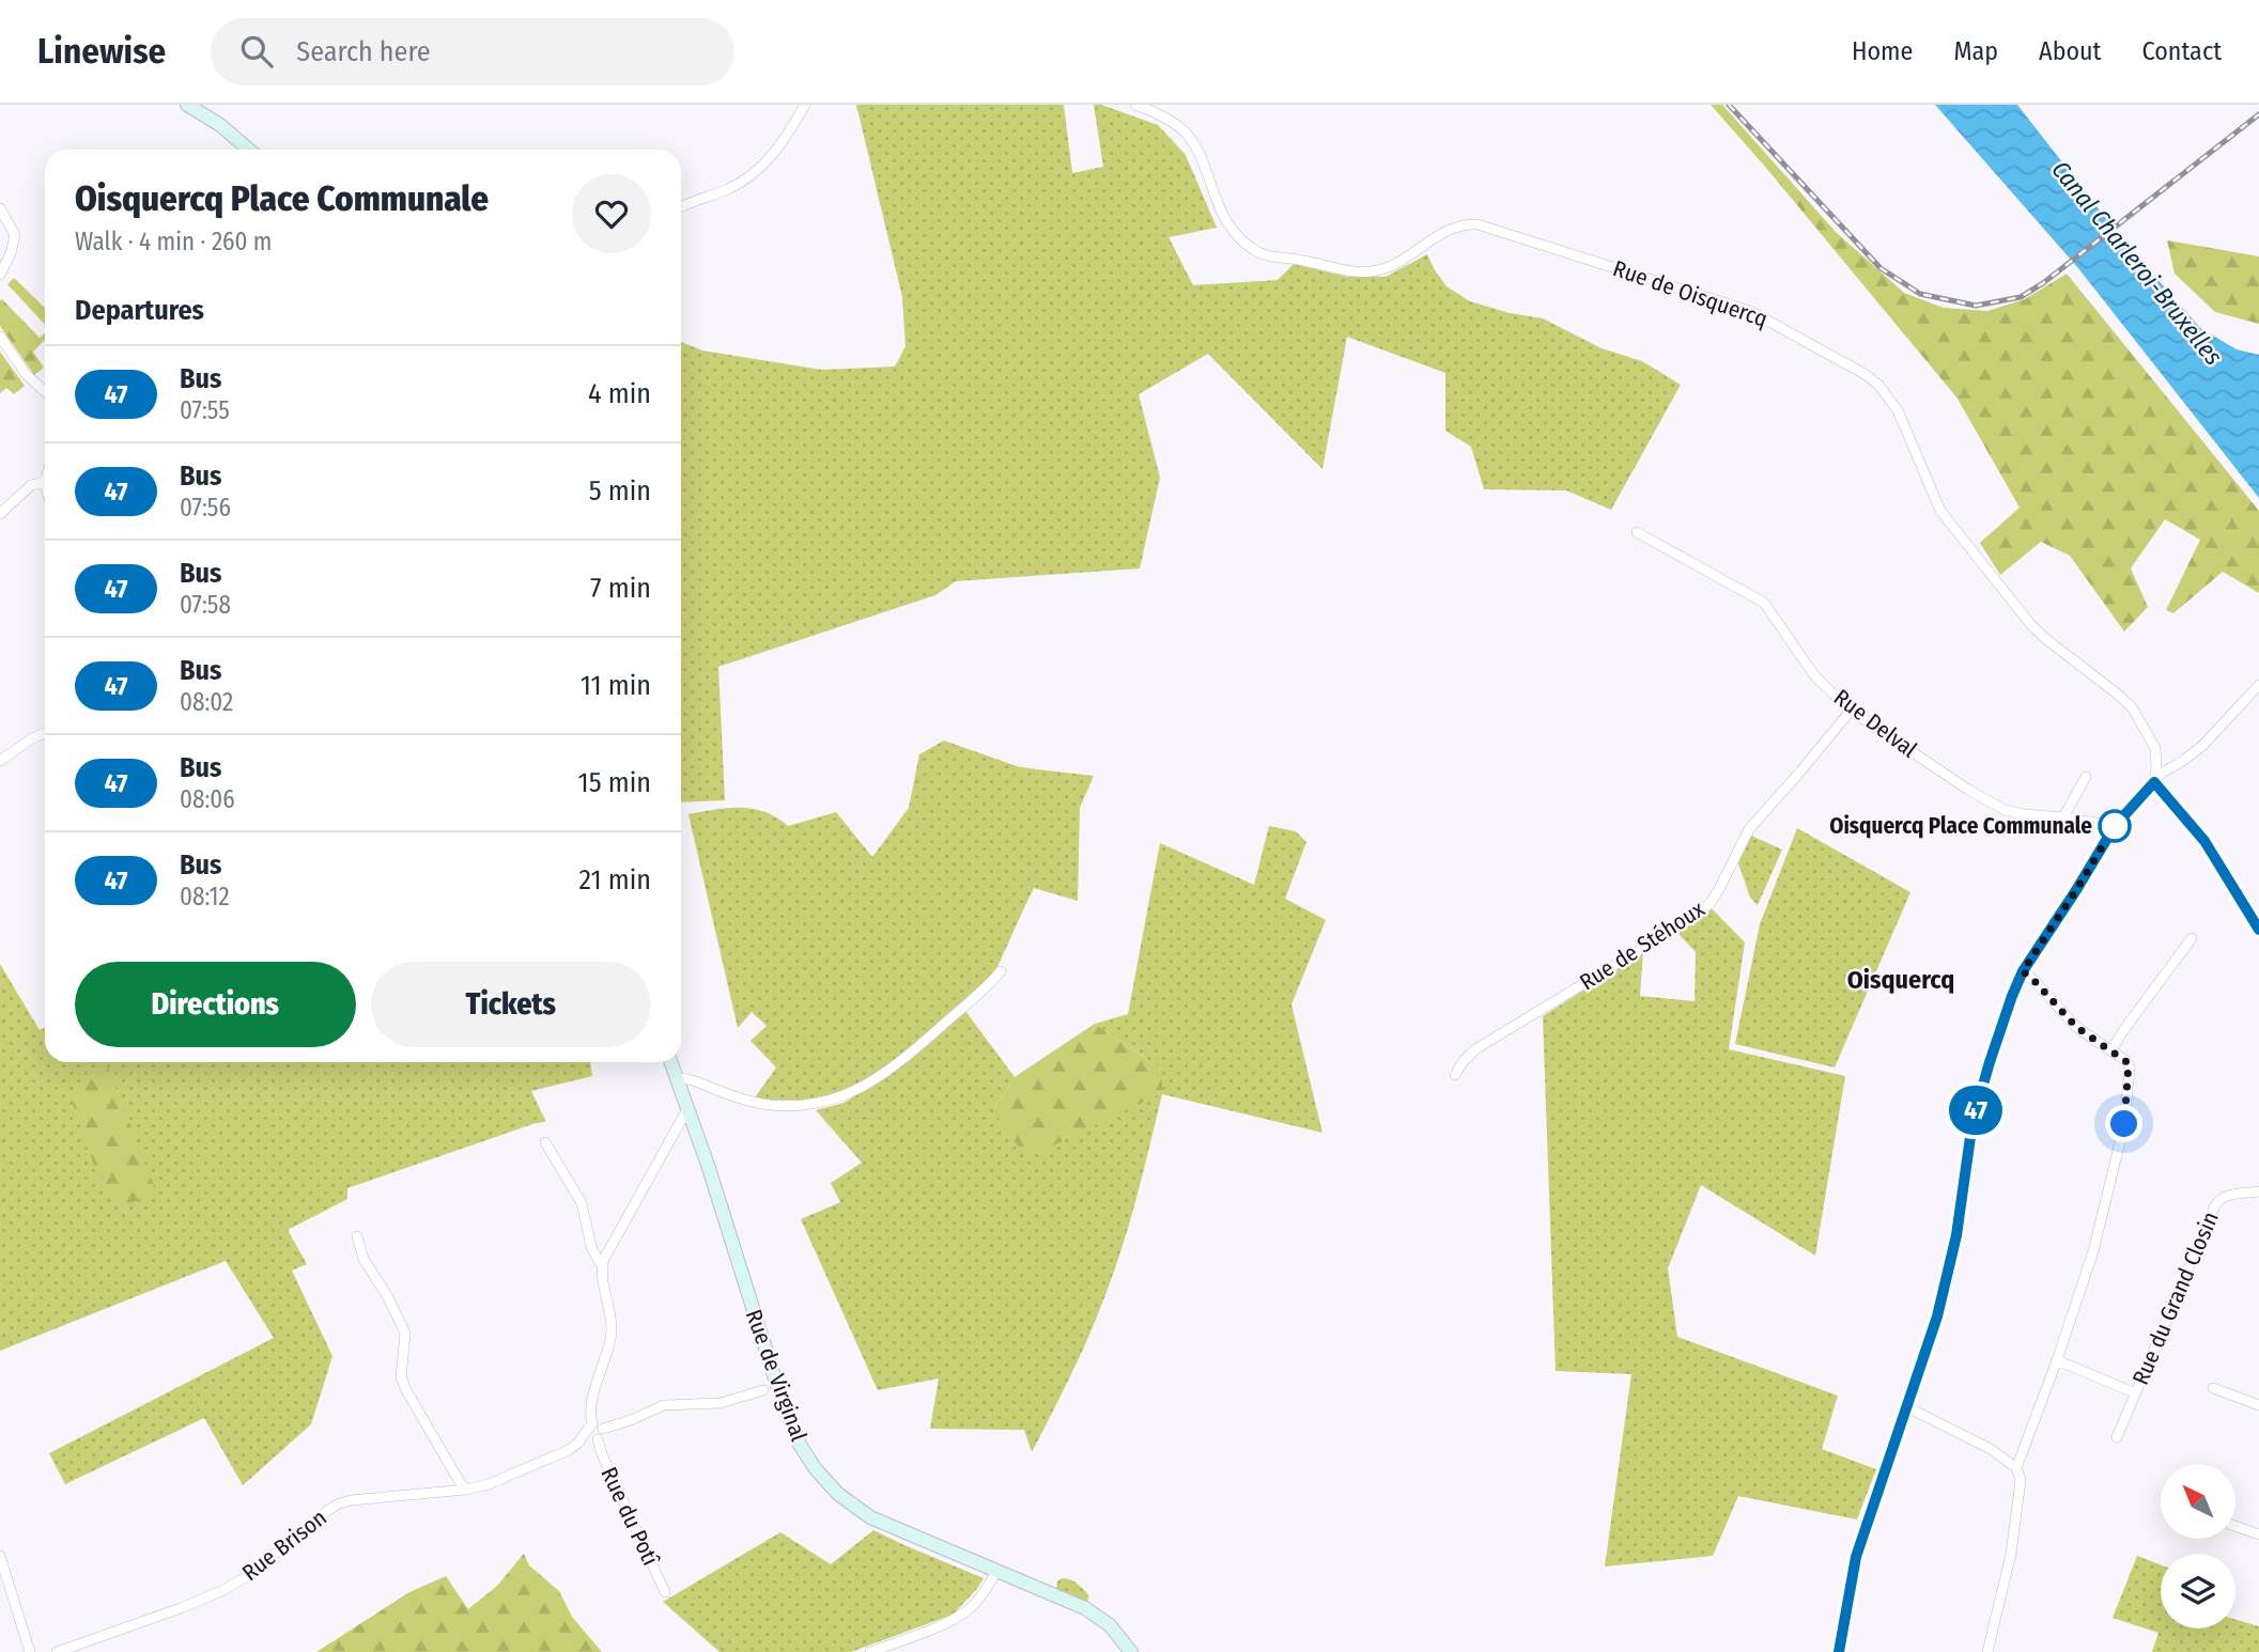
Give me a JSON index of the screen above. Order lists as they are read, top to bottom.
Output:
{
  "streets": {
    "street": [
      "Rue de Oisquercq",
      "Rue Delval",
      "Rue de Stéhoux",
      "Rue du Grand Closin",
      "Rue de Virginal",
      "Rue du Potî",
      "Rue Brison"
    ]
  },
  "crossings": [
    ["Rue Delval", "Rue de Stéhoux"],
    ["Rue du Potî", "Rue Brison"]
  ],
  "districts": ["Oisquercq"],
  "water": ["Canal Charleroi-Bruxelles"],
  "places": ["Oisquercq Place Communale"],
  "lines": ["bus line 47"],
  "north": "top left",
  "page": {
    "header": "Linewise",
    "search": "Search here",
    "nav": [
      "Home",
      "Map",
      "About",
      "Contact"
    ],
    "on_map": "47",
    "heading": [
      ["Oisquercq Place Communale", "Walk · 4 min · 260 m"],
      "Departures"
    ],
    "list": [
      {
        "mark": "47",
        "name": "Bus",
        "note": "07:55",
        "value": "4 min"
      },
      {
        "mark": "47",
        "name": "Bus",
        "note": "07:56",
        "value": "5 min"
      },
      {
        "mark": "47",
        "name": "Bus",
        "note": "07:58",
        "value": "7 min"
      },
      {
        "mark": "47",
        "name": "Bus",
        "note": "08:02",
        "value": "11 min"
      },
      {
        "mark": "47",
        "name": "Bus",
        "note": "08:06",
        "value": "15 min"
      },
      {
        "mark": "47",
        "name": "Bus",
        "note": "08:12",
        "value": "21 min"
      }
    ],
    "buttons": ["Directions", "Tickets"]
  }
}
